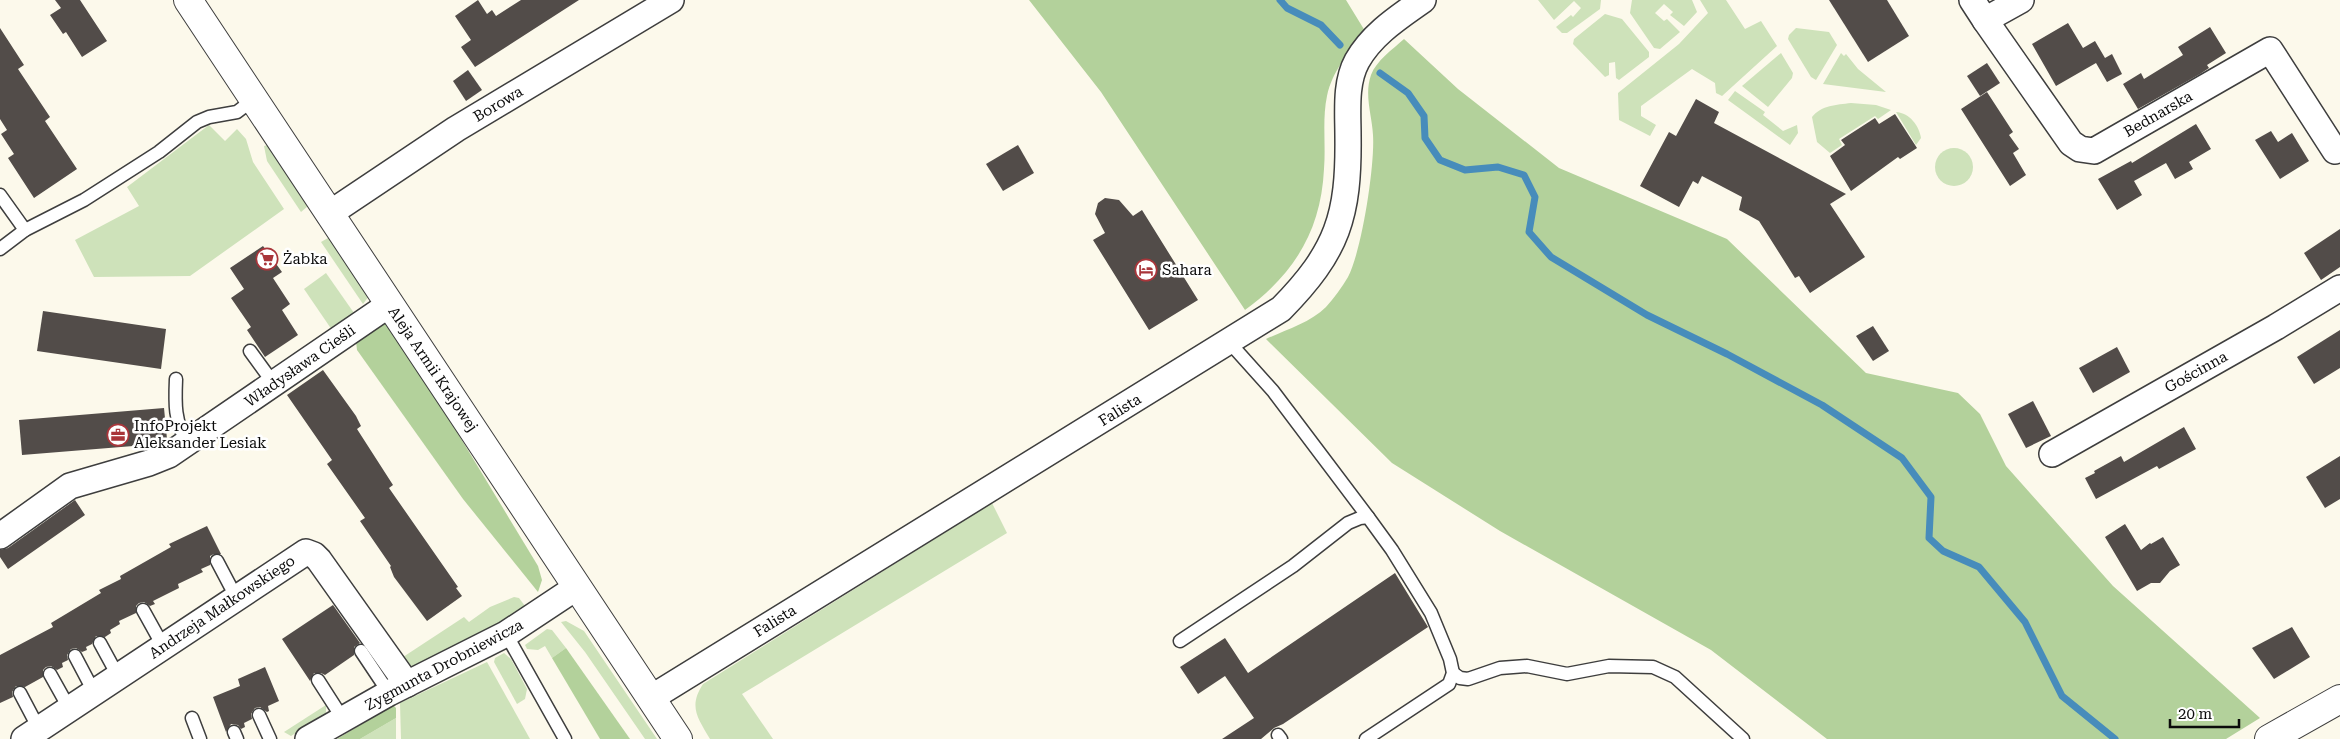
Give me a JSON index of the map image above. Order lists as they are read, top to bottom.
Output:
{
  "streets": {
    "street": [
      "Borowa",
      "Bednarska",
      "Władysława Cieśli",
      "Aleja Armii Krajowej",
      "Gościnna",
      "Falista",
      "Andrzeja Małkowskiego",
      "Zygmunta Drobniewicza"
    ]
  },
  "crossings": [
    ["Borowa", "Aleja Armii Krajowej"],
    ["Władysława Cieśli", "Aleja Armii Krajowej"],
    ["Aleja Armii Krajowej", "Falista"],
    ["Aleja Armii Krajowej", "Zygmunta Drobniewicza"],
    ["Andrzeja Małkowskiego", "Zygmunta Drobniewicza"]
  ],
  "places": {
    "supermarket": ["Żabka"],
    "hotel": ["Sahara"],
    "office": ["InfoProjekt Aleksander Lesiak"]
  },
  "scale_bar": "20 m"
}
